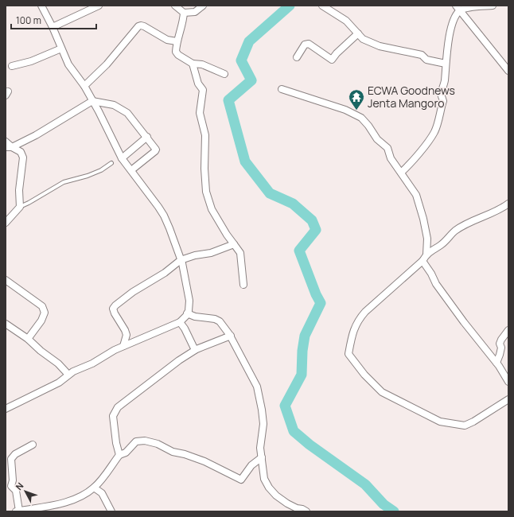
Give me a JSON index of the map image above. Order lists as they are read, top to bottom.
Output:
{
  "places": {
    "temple": ["ECWA Goodnews Jenta Mangoro"]
  },
  "scale_bar": "100 m",
  "north": "top left"
}
